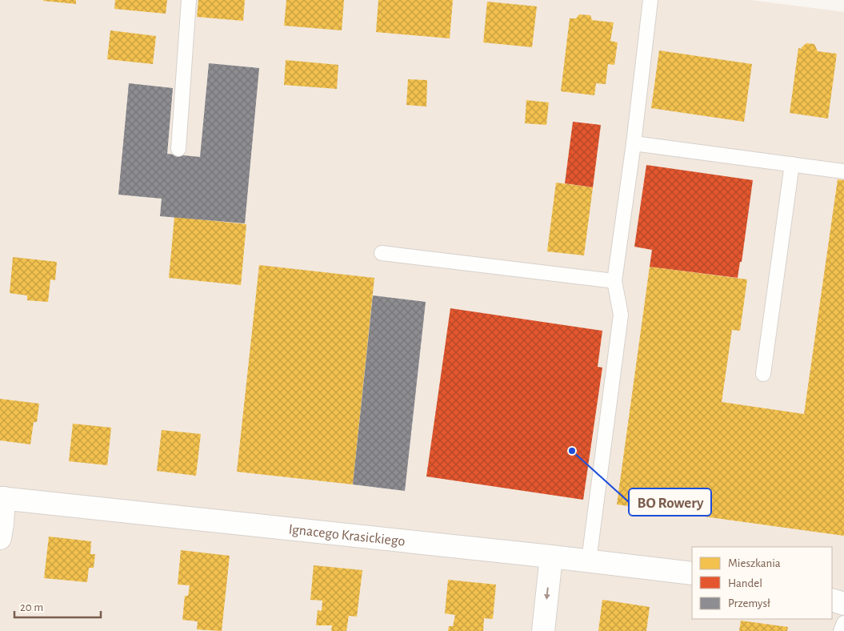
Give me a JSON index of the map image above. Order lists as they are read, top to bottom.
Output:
{
  "streets": {
    "street": ["Ignacego Krasickiego"]
  },
  "places": ["BO Rowery"],
  "legend": ["Mieszkania", "Handel", "Przemysł"],
  "scale_bar": "20 m"
}
